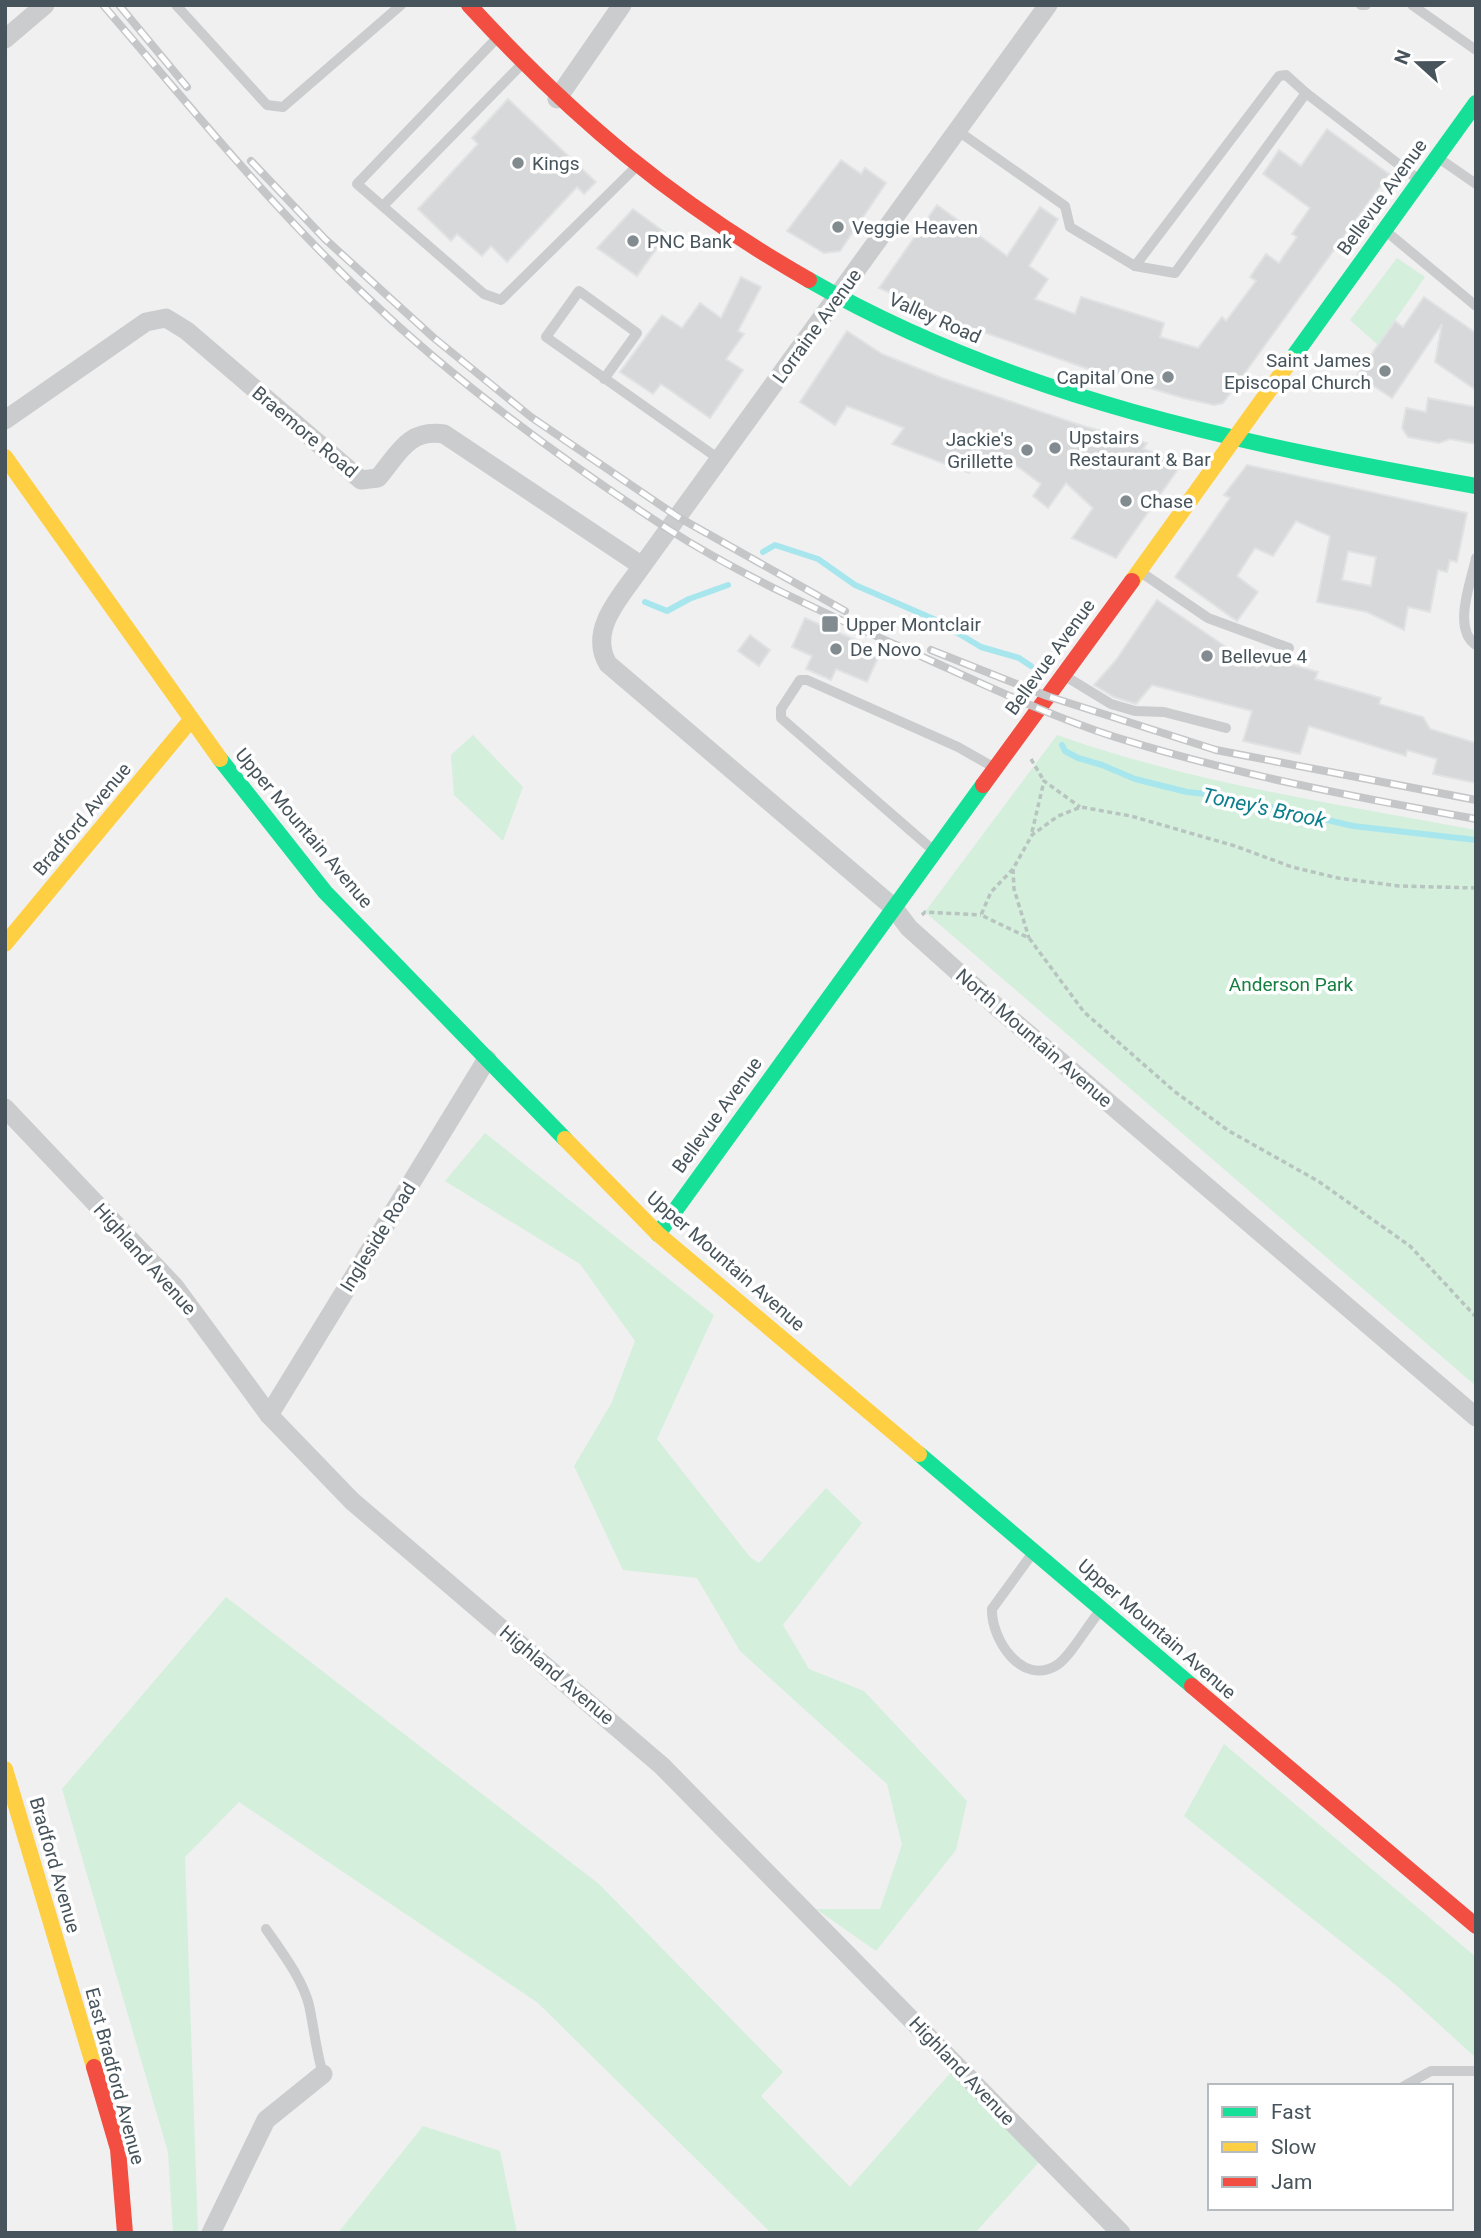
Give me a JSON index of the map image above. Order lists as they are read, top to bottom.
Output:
{
  "streets": {
    "street": [
      "Bellevue Avenue",
      "Valley Road",
      "Lorraine Avenue",
      "Braemore Road",
      "Bradford Avenue",
      "Upper Mountain Avenue",
      "North Mountain Avenue",
      "Ingleside Road",
      "Highland Avenue",
      "East Bradford Avenue"
    ]
  },
  "crossings": [
    ["Bellevue Avenue", "Valley Road"],
    ["Bellevue Avenue", "Upper Mountain Avenue"],
    ["Bellevue Avenue", "North Mountain Avenue"],
    ["Valley Road", "Lorraine Avenue"],
    ["Lorraine Avenue", "Braemore Road"],
    ["Lorraine Avenue", "North Mountain Avenue"],
    ["Bradford Avenue", "Upper Mountain Avenue"],
    ["Bradford Avenue", "East Bradford Avenue"],
    ["Upper Mountain Avenue", "Ingleside Road"],
    ["Ingleside Road", "Highland Avenue"]
  ],
  "water": ["Toney's Brook"],
  "parks": ["Anderson Park"],
  "places": {
    "other": [
      "Kings",
      "Veggie Heaven",
      "PNC Bank",
      "Saint James Episcopal Church",
      "Capital One",
      "Upstairs Restaurant & Bar",
      "Jackie's Grillette",
      "Chase",
      "De Novo",
      "Bellevue 4"
    ],
    "transit": ["Upper Montclair"]
  },
  "legend": ["Fast", "Slow", "Jam"],
  "north": "left"
}
